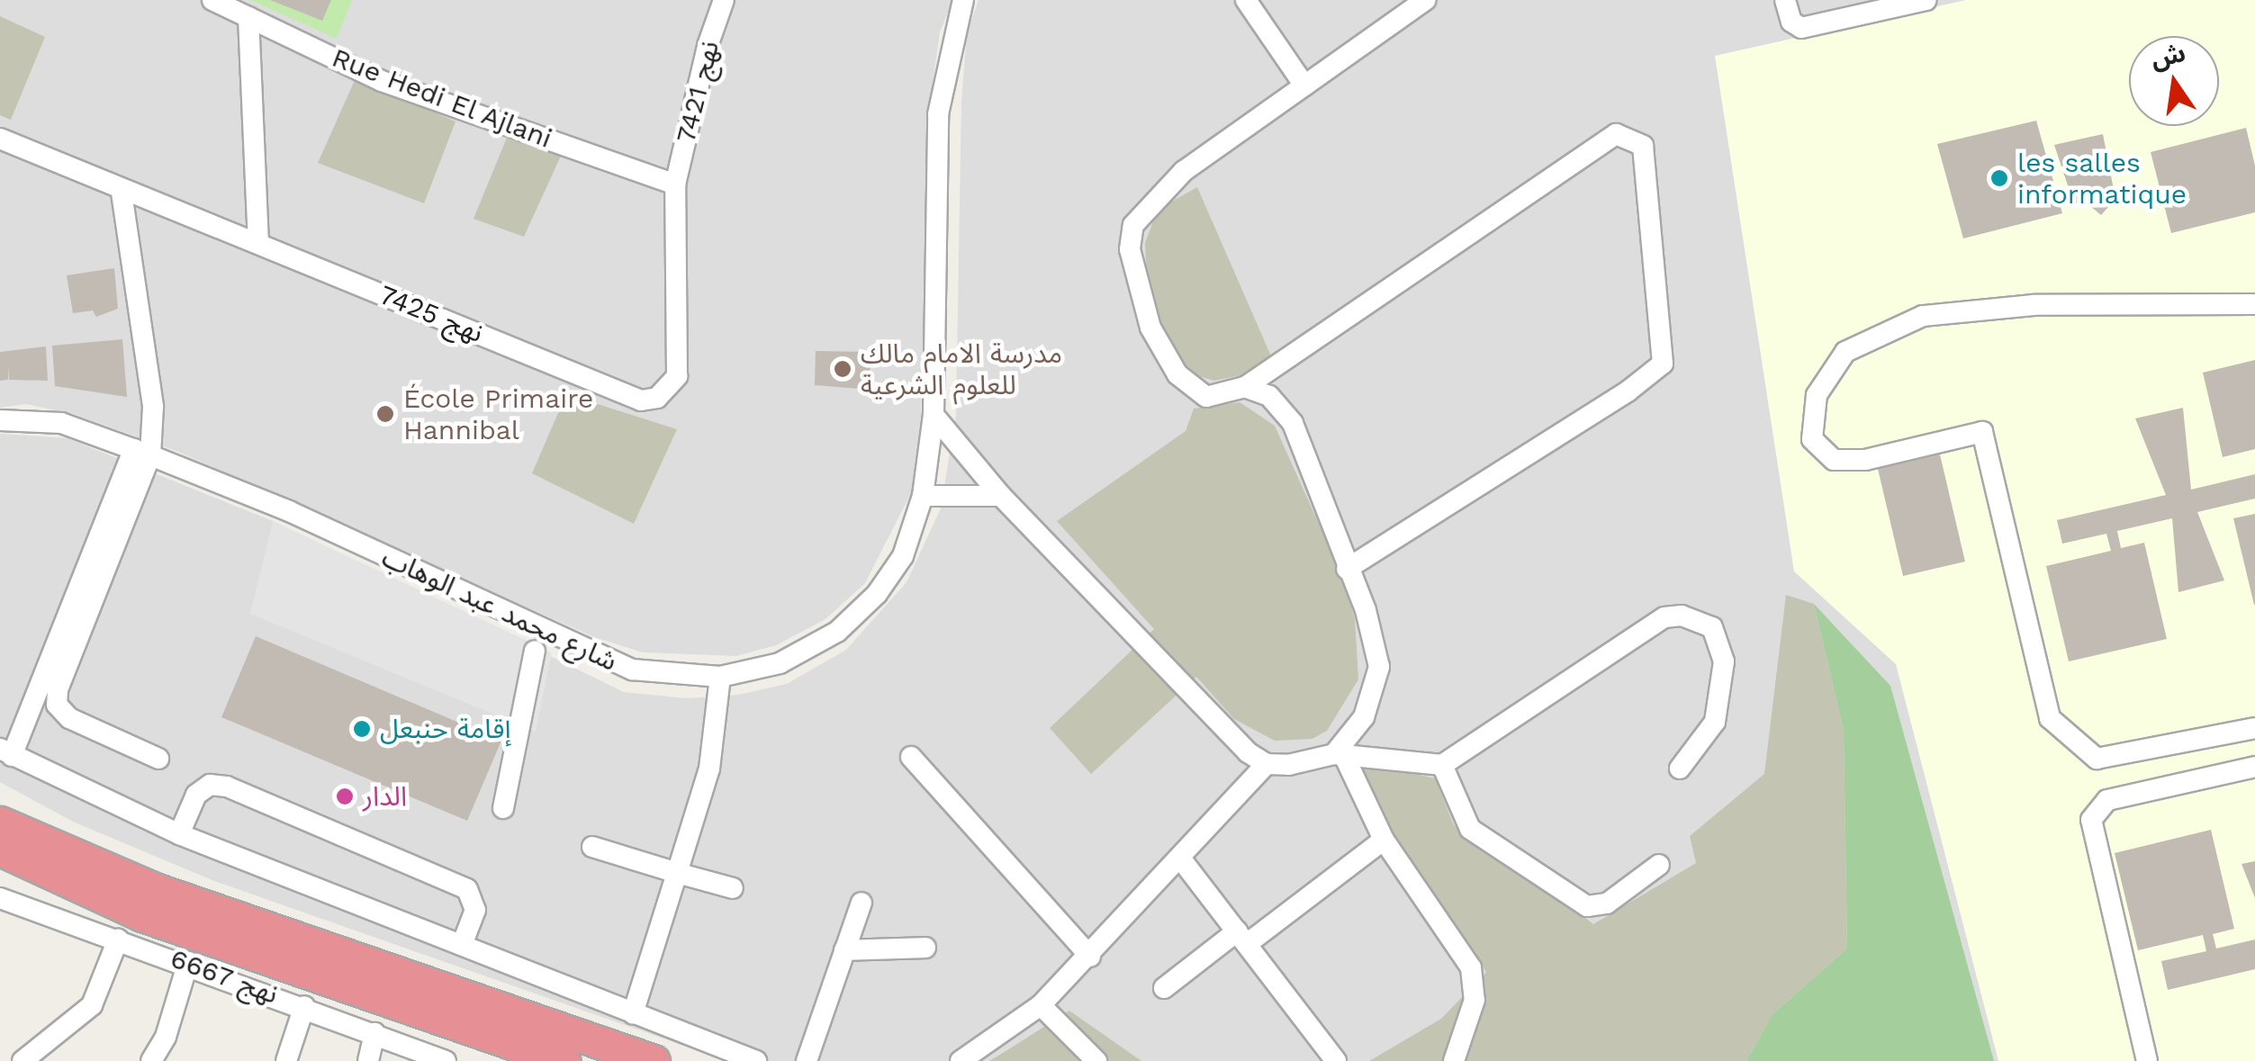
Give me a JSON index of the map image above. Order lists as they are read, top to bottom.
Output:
{
  "streets": {
    "street": [
      "نهج 7421",
      "Rue Hedi El Ajlani",
      "نهج 7425",
      "شارع محمد عبد الوهاب",
      "نهج 6667"
    ]
  },
  "crossings": [
    ["نهج 7421", "Rue Hedi El Ajlani"],
    ["نهج 7421", "نهج 7425"],
    ["Rue Hedi El Ajlani", "نهج 7425"]
  ],
  "places": [
    "les salles informatique",
    "مدرسة الامام مالك للعلوم الشرعية",
    "École Primaire Hannibal",
    "إقامة حنبعل",
    "الدار"
  ],
  "north": "top"
}
